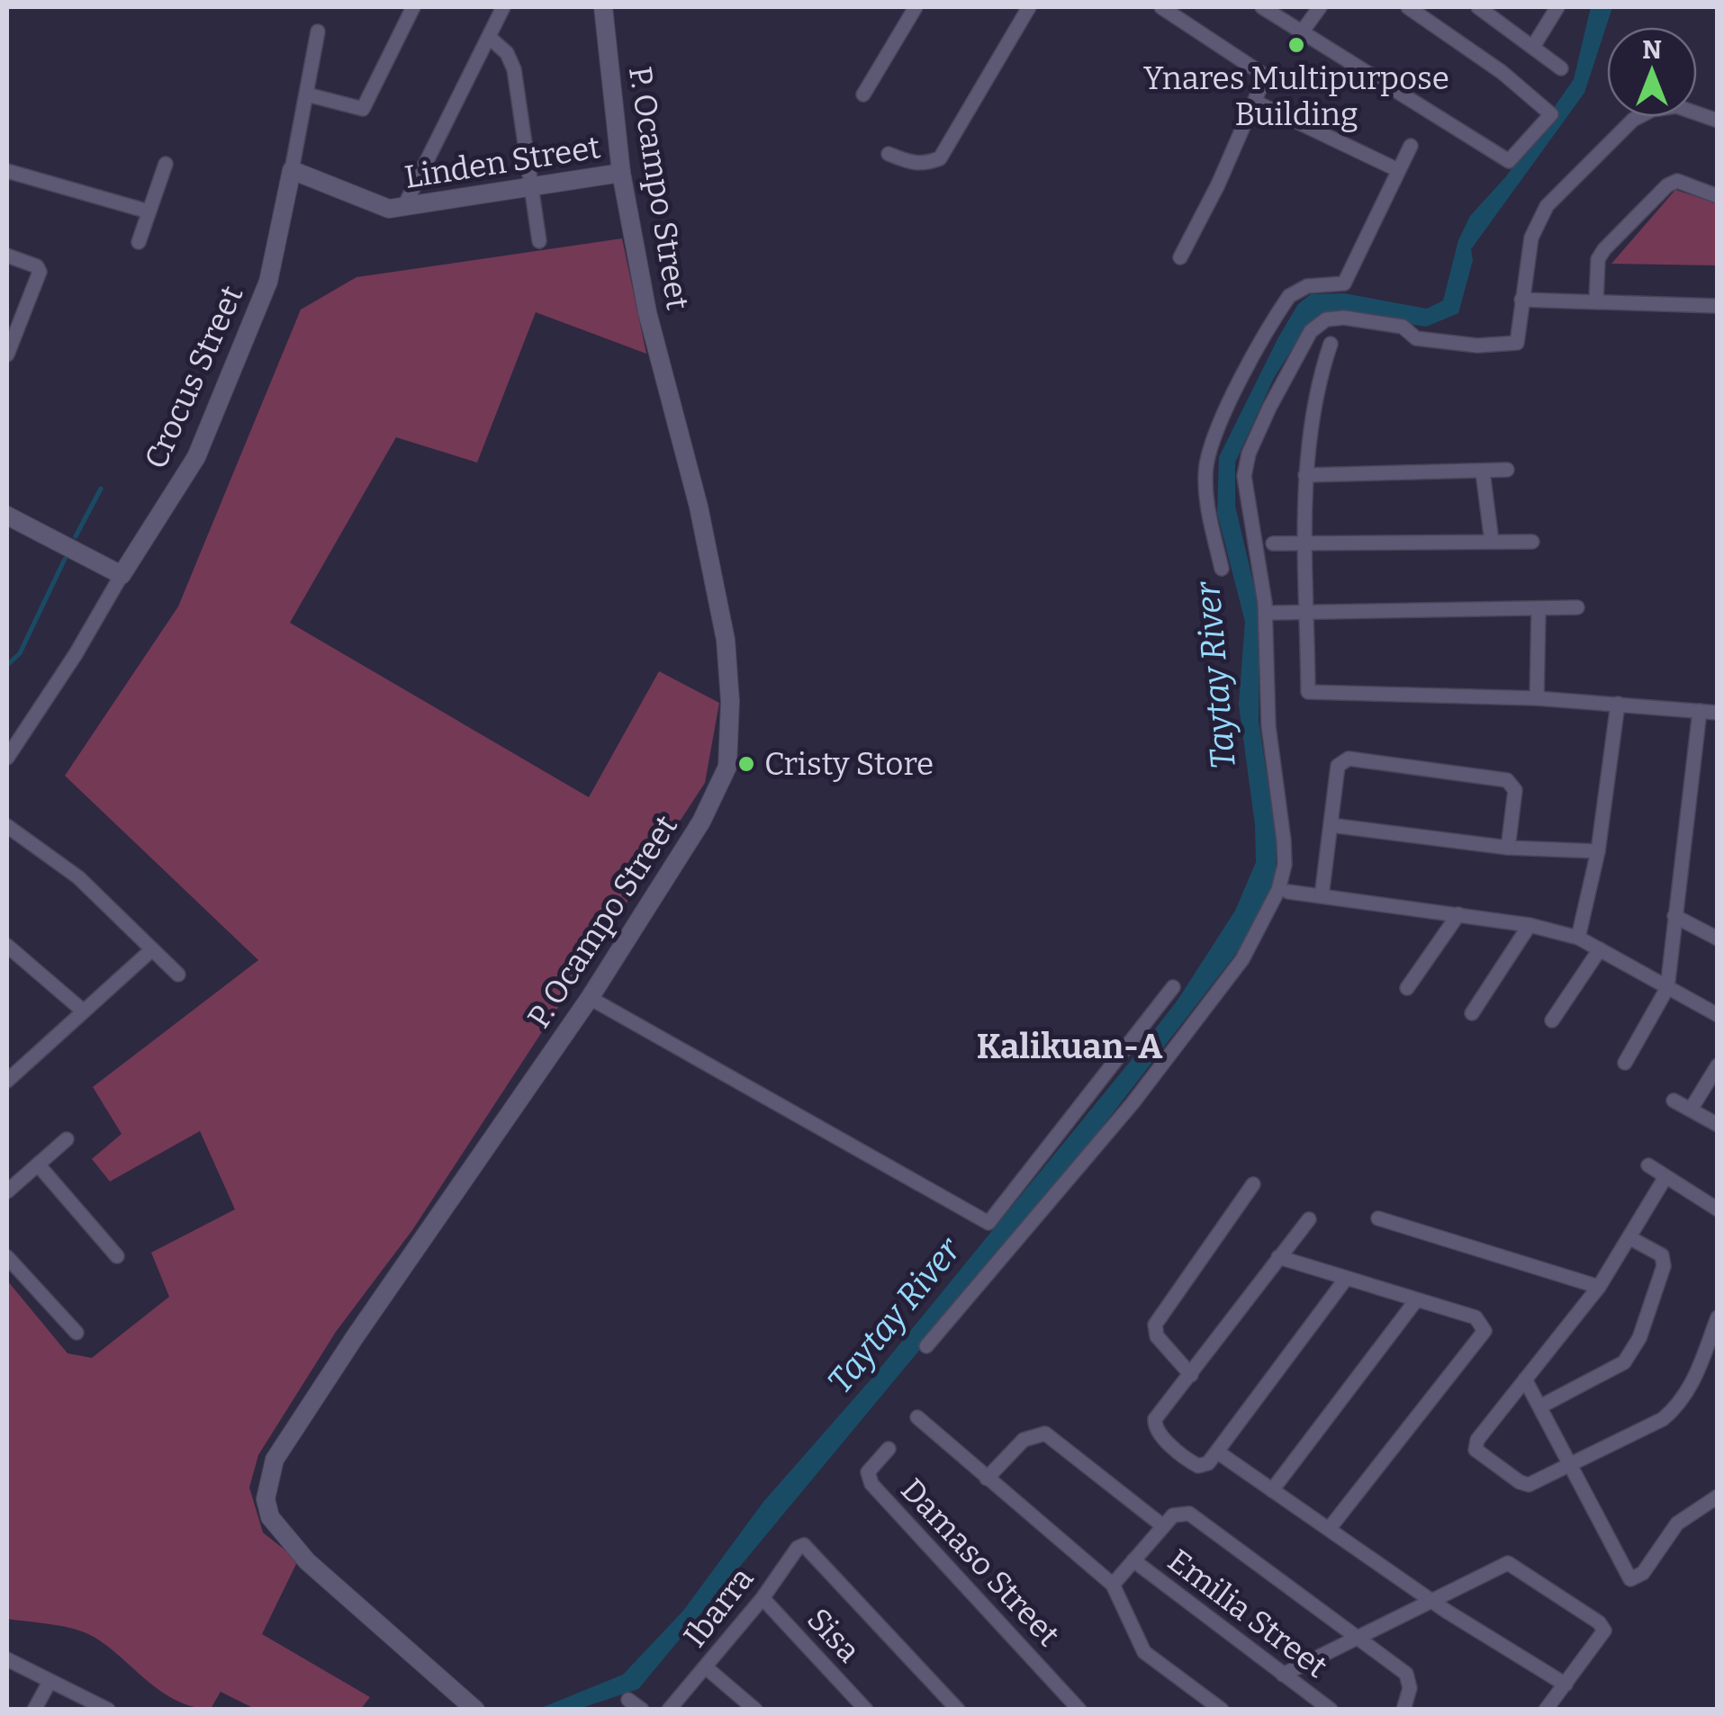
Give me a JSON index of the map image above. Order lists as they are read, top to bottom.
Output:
{
  "streets": {
    "street": [
      "Linden Street",
      "P. Ocampo Street",
      "Crocus Street",
      "Damaso Street",
      "Ibarra",
      "Emilia Street",
      "Sisa"
    ]
  },
  "crossings": [
    ["Linden Street", "P. Ocampo Street"],
    ["Linden Street", "Crocus Street"],
    ["Ibarra", "Sisa"]
  ],
  "districts": ["Kalikuan-A"],
  "water": ["Taytay River"],
  "places": ["Ynares Multipurpose Building", "Cristy Store"],
  "north": "top"
}
